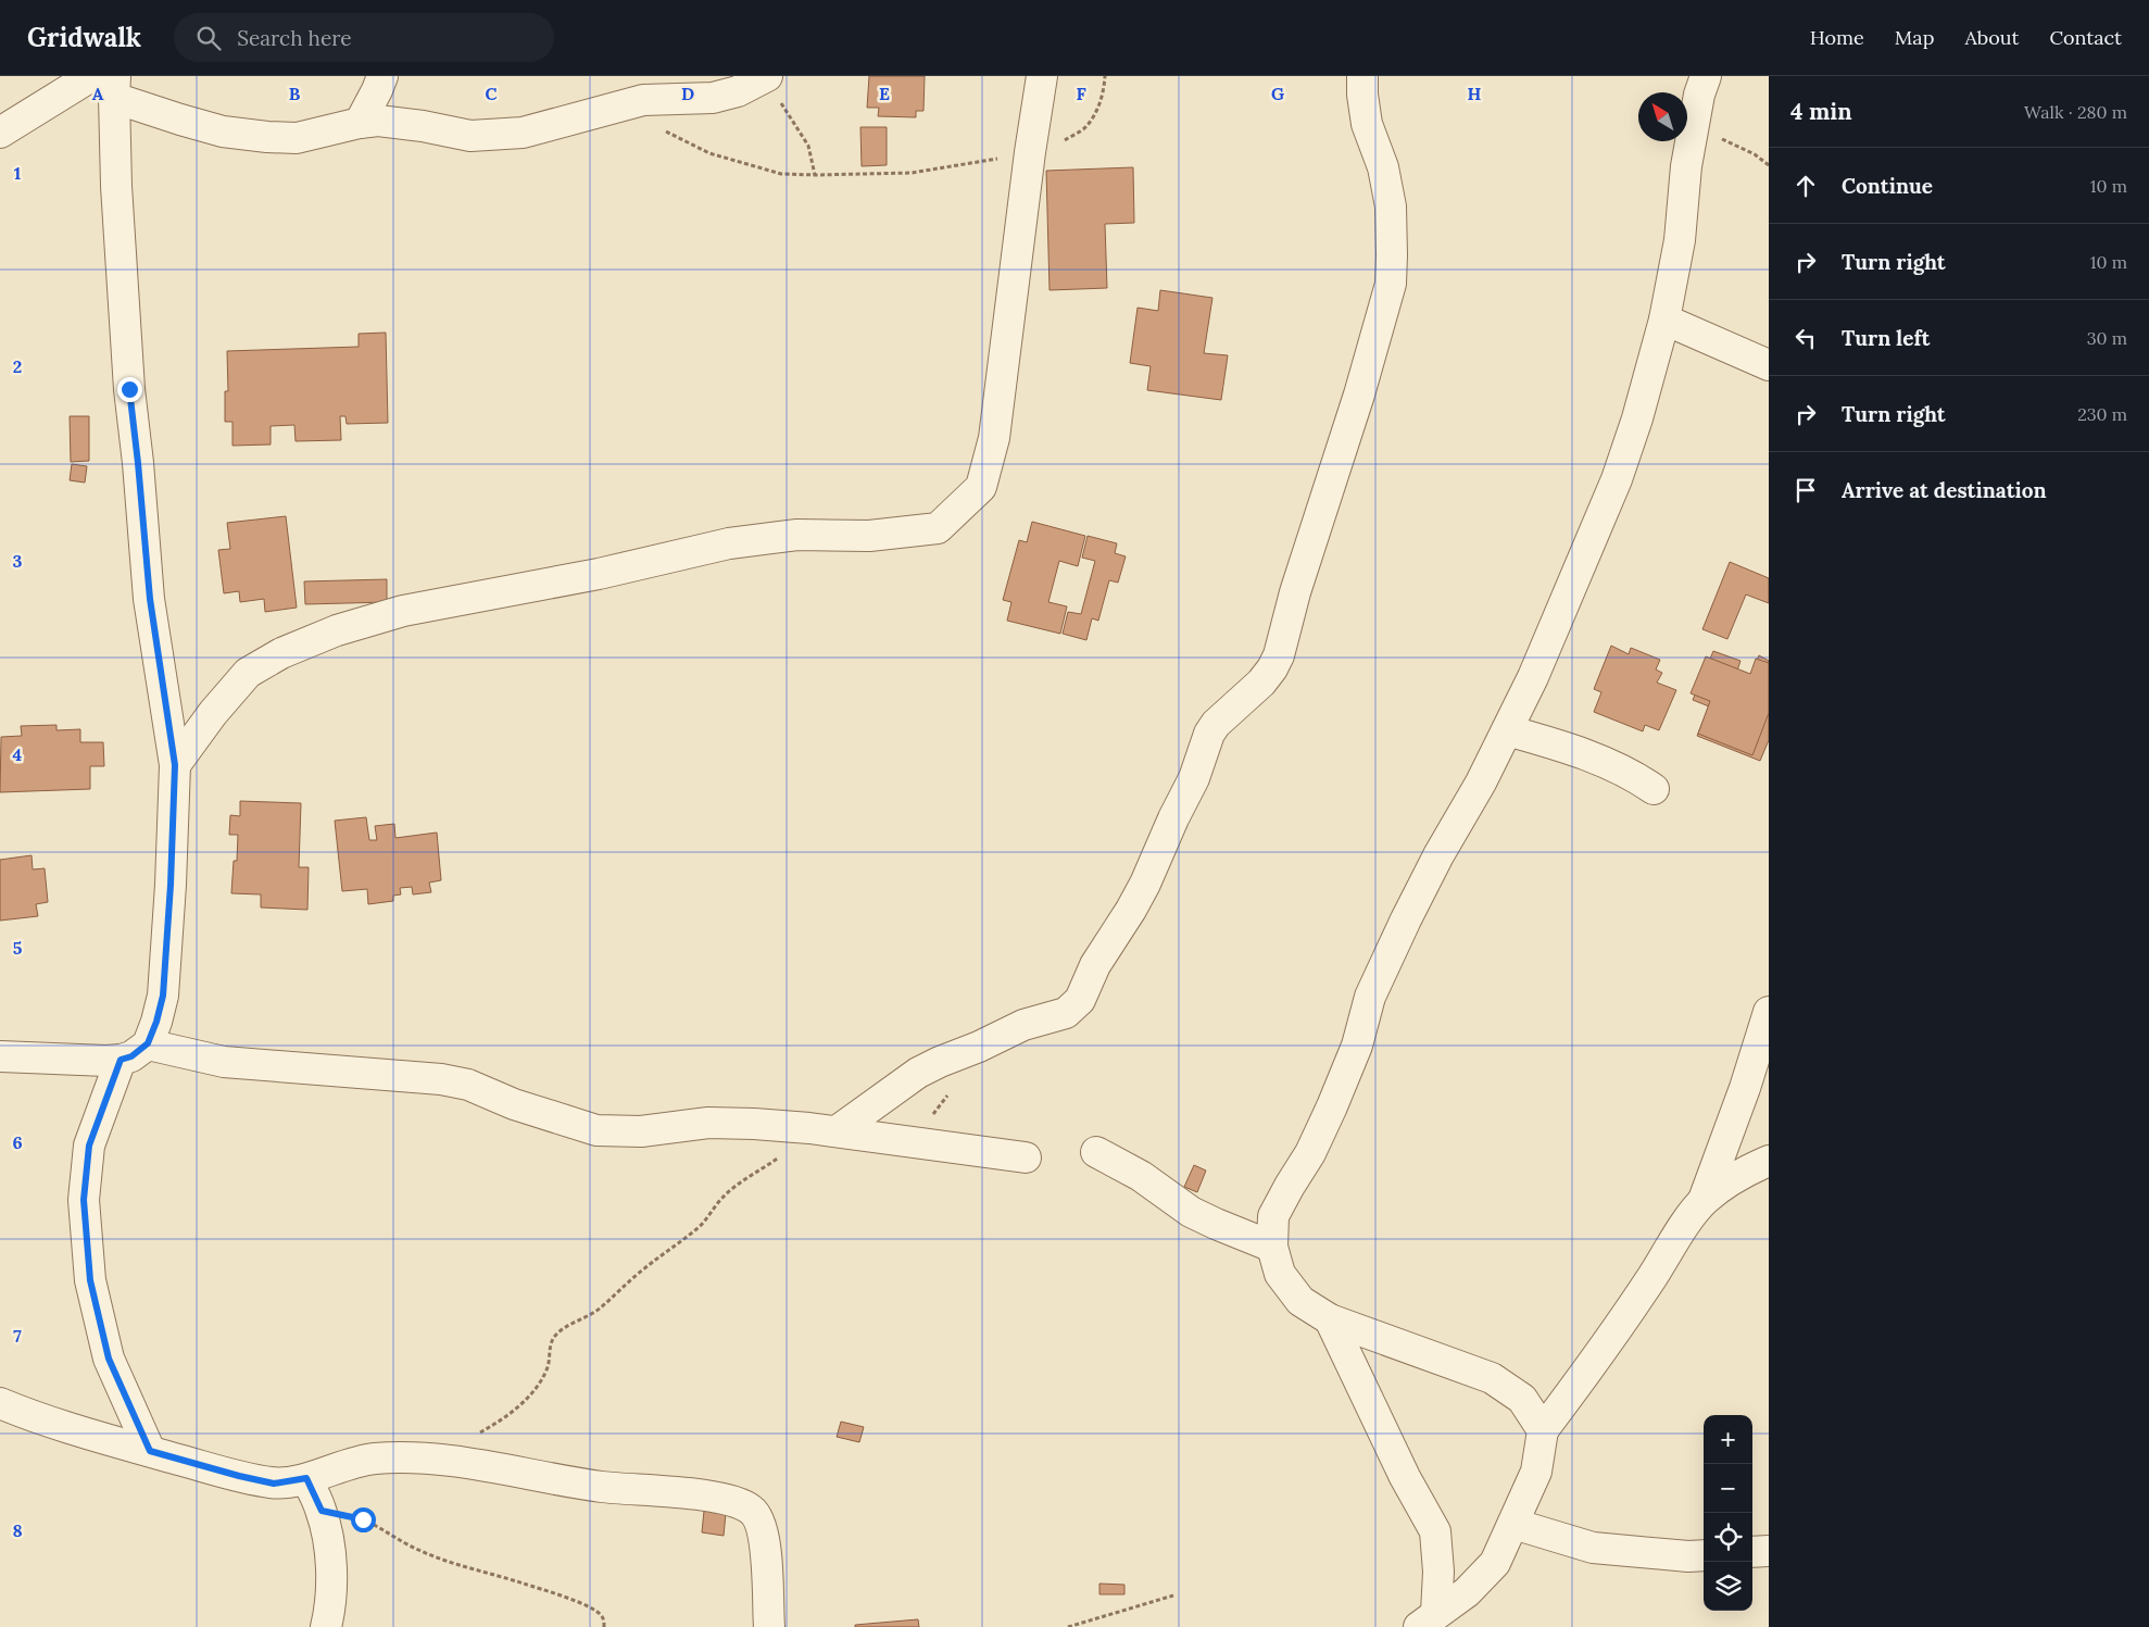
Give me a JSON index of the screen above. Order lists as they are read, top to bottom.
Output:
{
  "north": "top left",
  "page": {
    "header": "Gridwalk",
    "search": "Search here",
    "nav": [
      "Home",
      "Map",
      "About",
      "Contact"
    ],
    "heading": ["4 min", "Walk · 280 m"],
    "list": [
      ["Continue", "10 m"],
      ["Turn right", "10 m"],
      ["Turn left", "30 m"],
      ["Turn right", "230 m"],
      "Arrive at destination"
    ],
    "map_buttons": ["+", "−"]
  },
  "grid": {
    "columns": [
      "A",
      "B",
      "C",
      "D",
      "E",
      "F",
      "G",
      "H"
    ],
    "rows": [
      "1",
      "2",
      "3",
      "4",
      "5",
      "6",
      "7",
      "8"
    ]
  }
}
